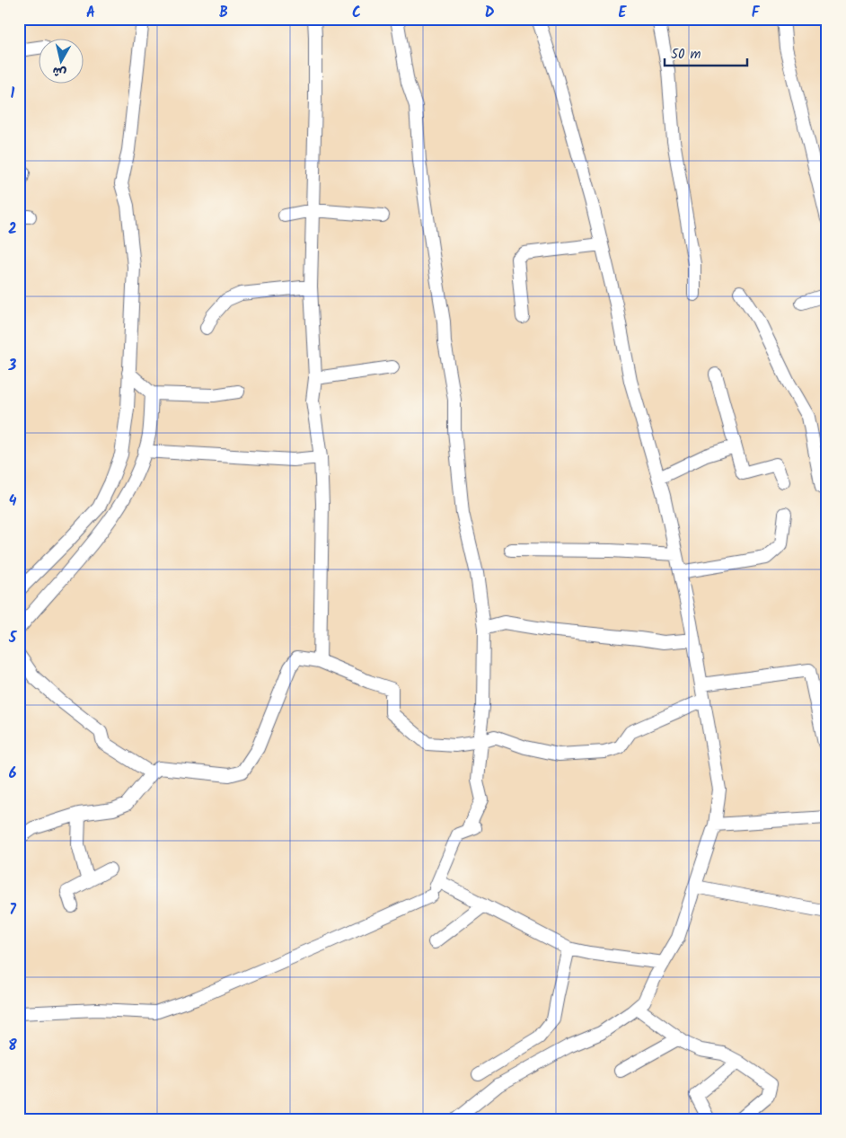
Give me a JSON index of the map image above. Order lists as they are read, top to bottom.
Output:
{
  "scale_bar": "50 m",
  "north": "bottom",
  "grid": {
    "columns": [
      "A",
      "B",
      "C",
      "D",
      "E",
      "F"
    ],
    "rows": [
      "1",
      "2",
      "3",
      "4",
      "5",
      "6",
      "7",
      "8"
    ]
  }
}
